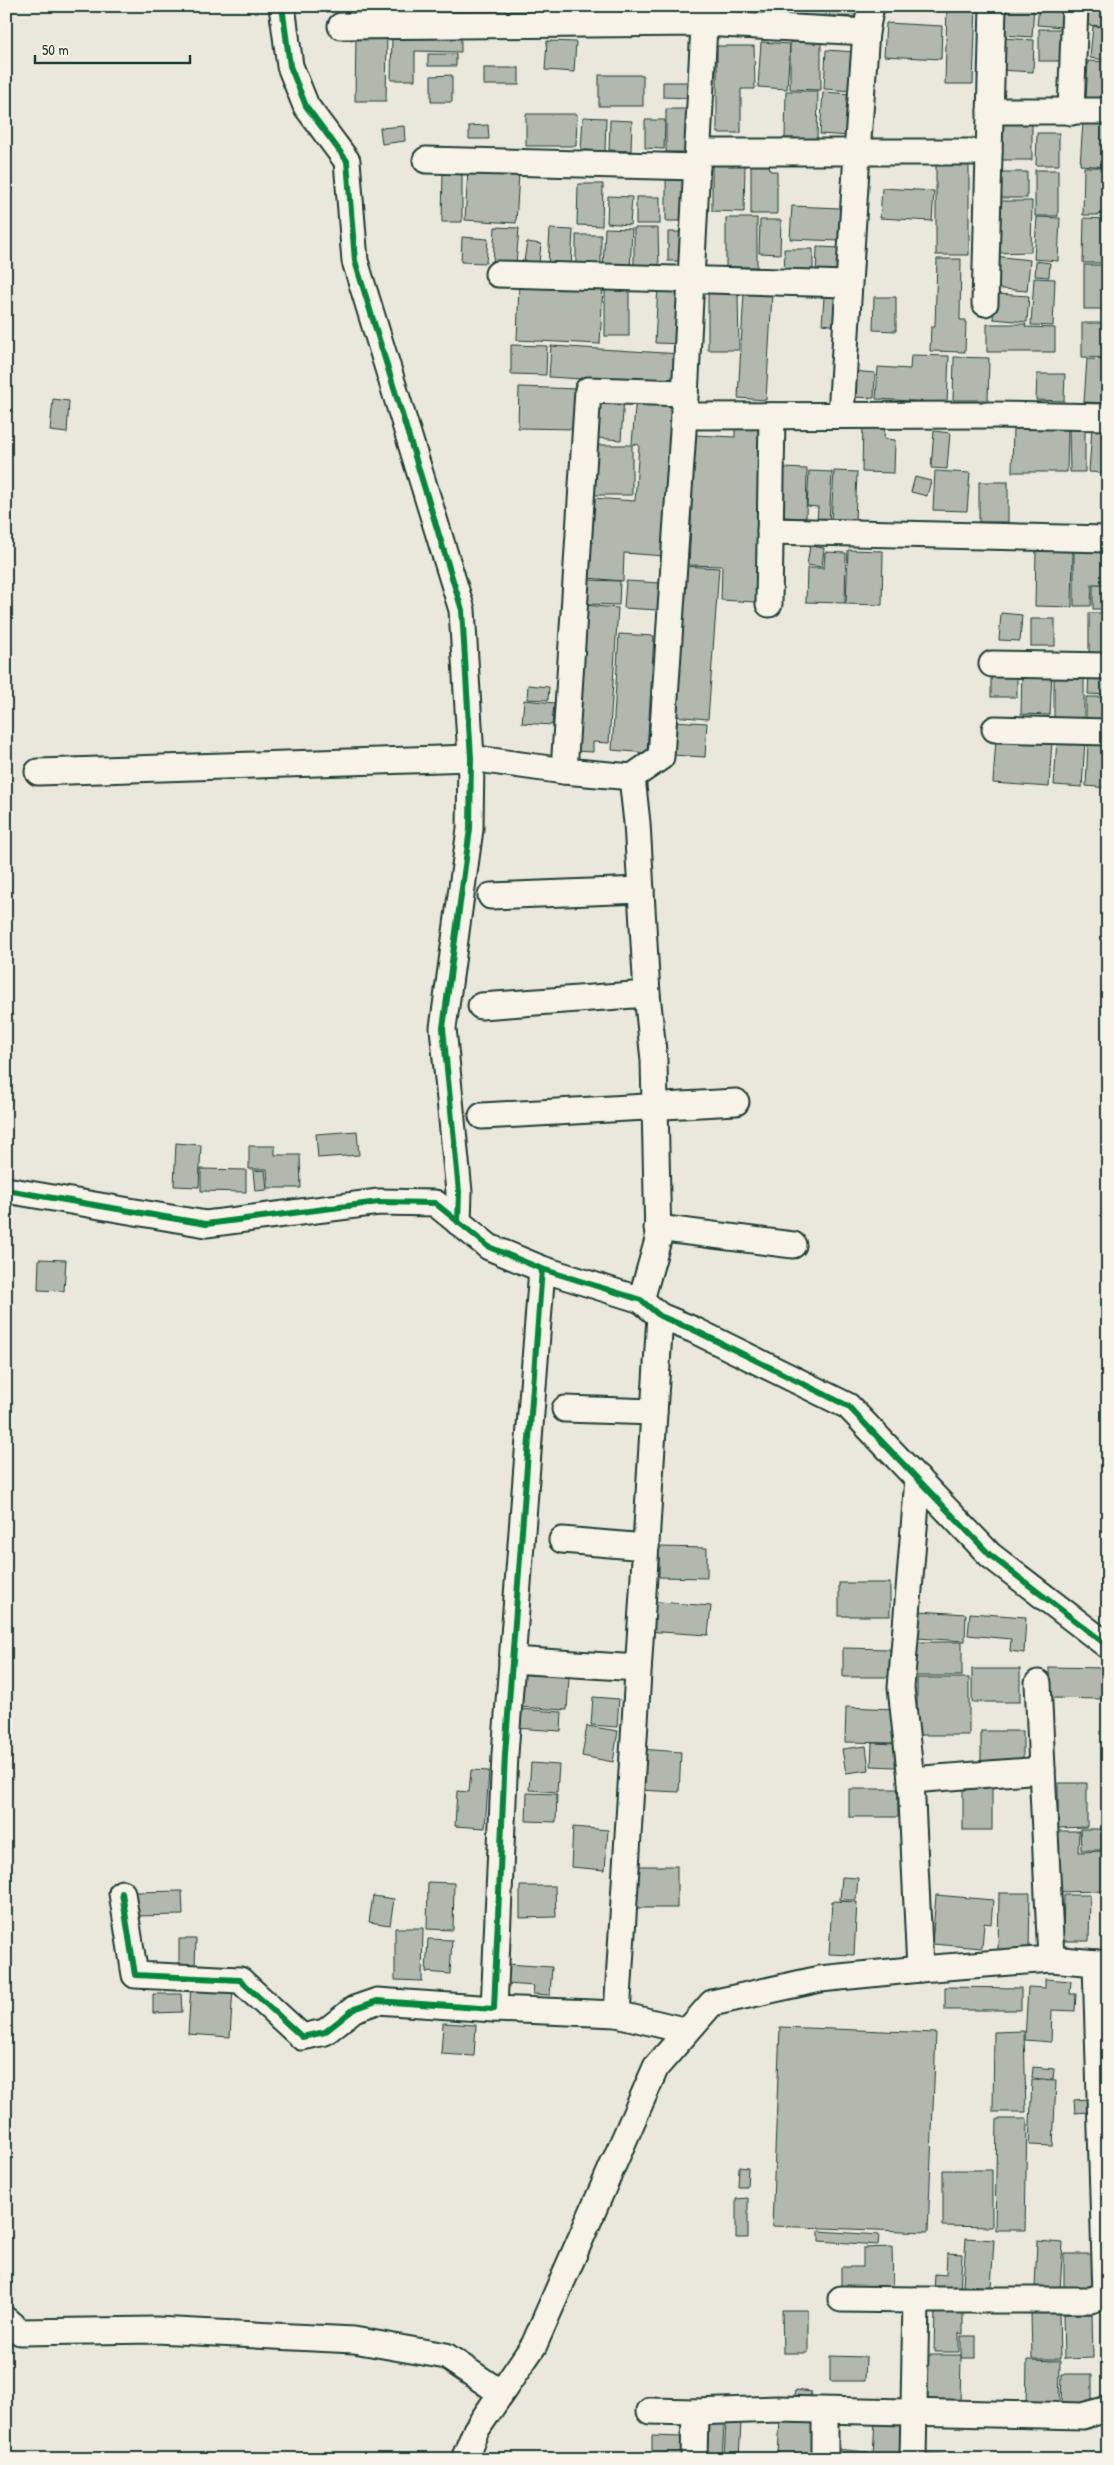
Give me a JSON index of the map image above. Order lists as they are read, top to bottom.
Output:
{
  "scale_bar": "50 m"
}
